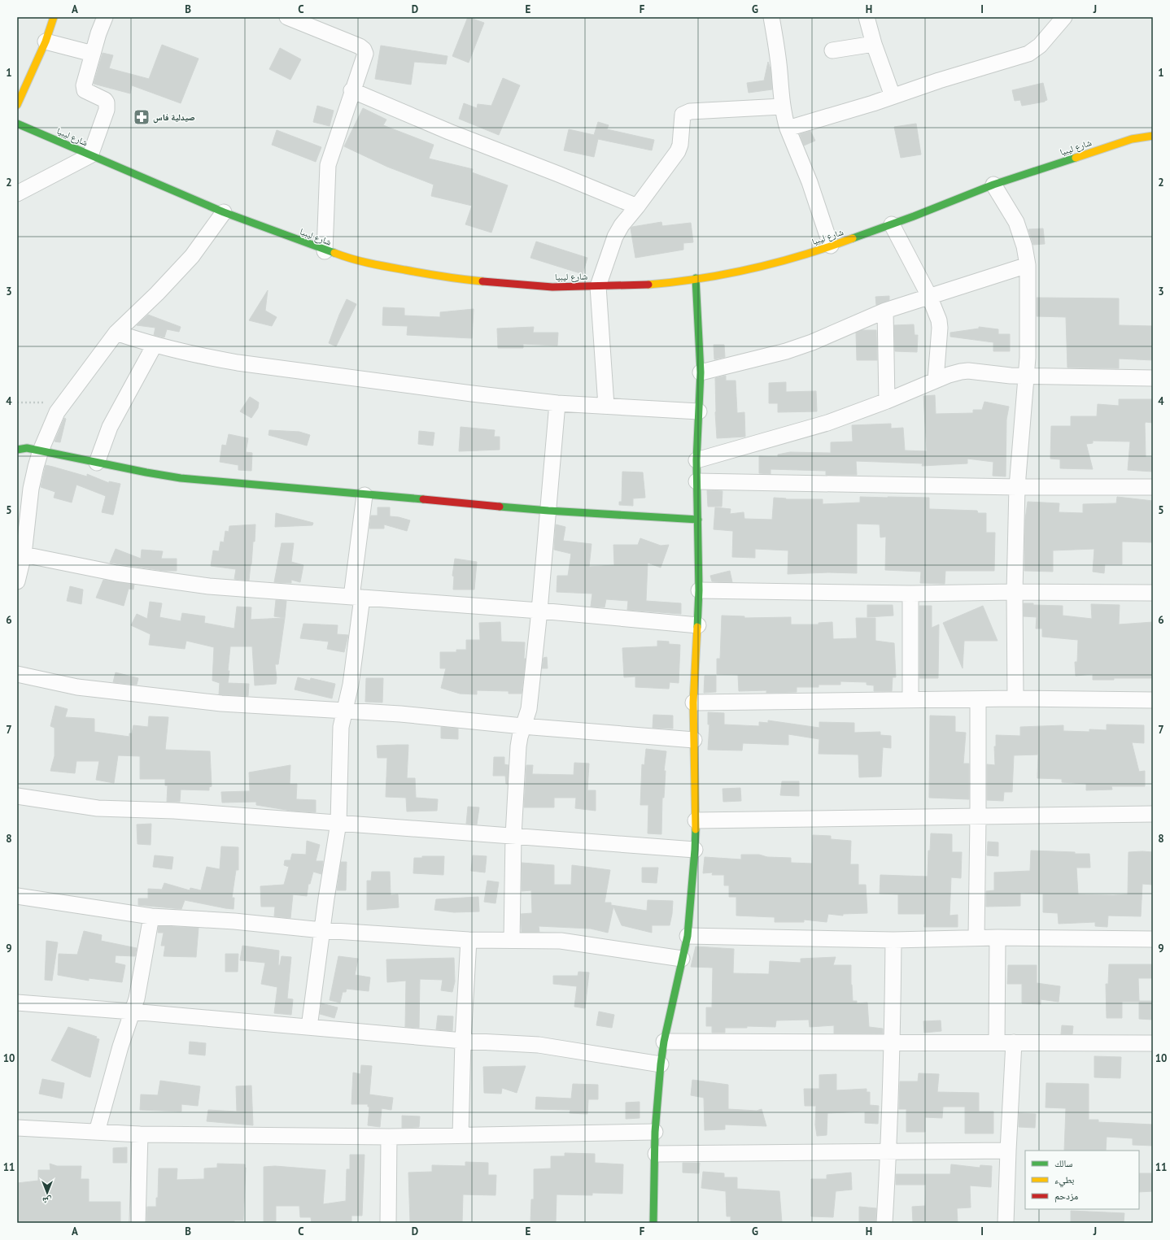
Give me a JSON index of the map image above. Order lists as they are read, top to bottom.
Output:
{
  "streets": {
    "main road": ["شارع ليبيا"]
  },
  "places": {
    "pharmacy": ["صيدلية فاس"]
  },
  "legend": ["سالك", "بطيء", "مزدحم"],
  "north": "bottom",
  "grid": {
    "columns": [
      "A",
      "B",
      "C",
      "D",
      "E",
      "F",
      "G",
      "H",
      "I",
      "J"
    ],
    "rows": [
      "1",
      "2",
      "3",
      "4",
      "5",
      "6",
      "7",
      "8",
      "9",
      "10",
      "11"
    ]
  }
}
